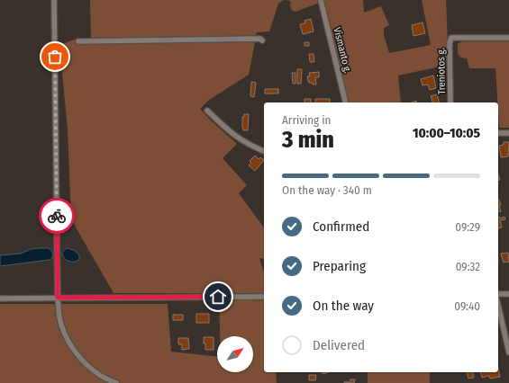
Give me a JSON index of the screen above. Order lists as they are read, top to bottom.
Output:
{
  "streets": {
    "street": ["Vismanto g.", "Treniotos g."]
  },
  "north": "top right",
  "page": {
    "heading": ["3 min", "Arriving in", "10:00–10:05"],
    "bar": "On the way · 340 m",
    "list": [
      ["Confirmed", "09:29"],
      ["Preparing", "09:32"],
      ["On the way", "09:40"],
      "Delivered"
    ]
  }
}
